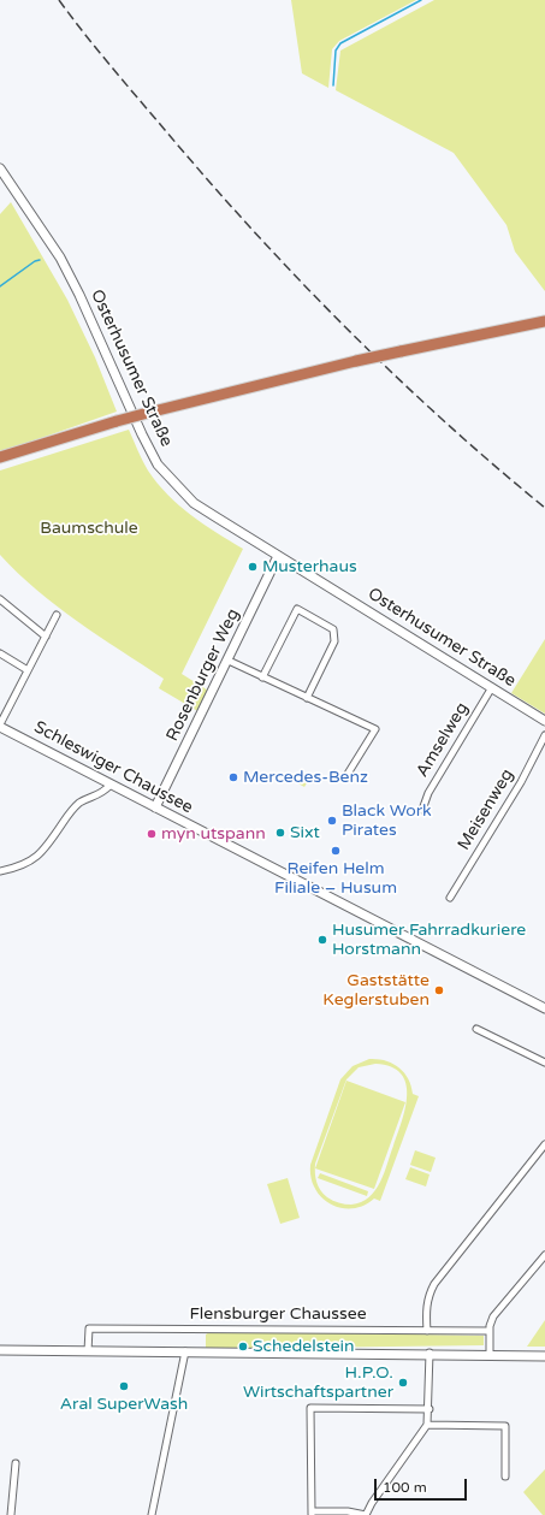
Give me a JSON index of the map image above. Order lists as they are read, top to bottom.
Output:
{
  "streets": {
    "street": [
      "Osterhusumer Straße",
      "Rosenburger Weg",
      "Amselweg",
      "Schleswiger Chaussee",
      "Meisenweg",
      "Flensburger Chaussee"
    ]
  },
  "crossings": [
    ["Osterhusumer Straße", "Rosenburger Weg"],
    ["Osterhusumer Straße", "Amselweg"],
    ["Rosenburger Weg", "Schleswiger Chaussee"]
  ],
  "parks": ["Baumschule"],
  "places": [
    "Musterhaus",
    "Mercedes-Benz",
    "Black Work Pirates",
    "Sixt",
    "myn utspann",
    "Reifen Helm Filiale – Husum",
    "Husumer Fahrradkuriere Horstmann",
    "Gaststätte Keglerstuben",
    "Schedelstein",
    "H.P.O. Wirtschaftspartner",
    "Aral SuperWash"
  ],
  "scale_bar": "100 m"
}
